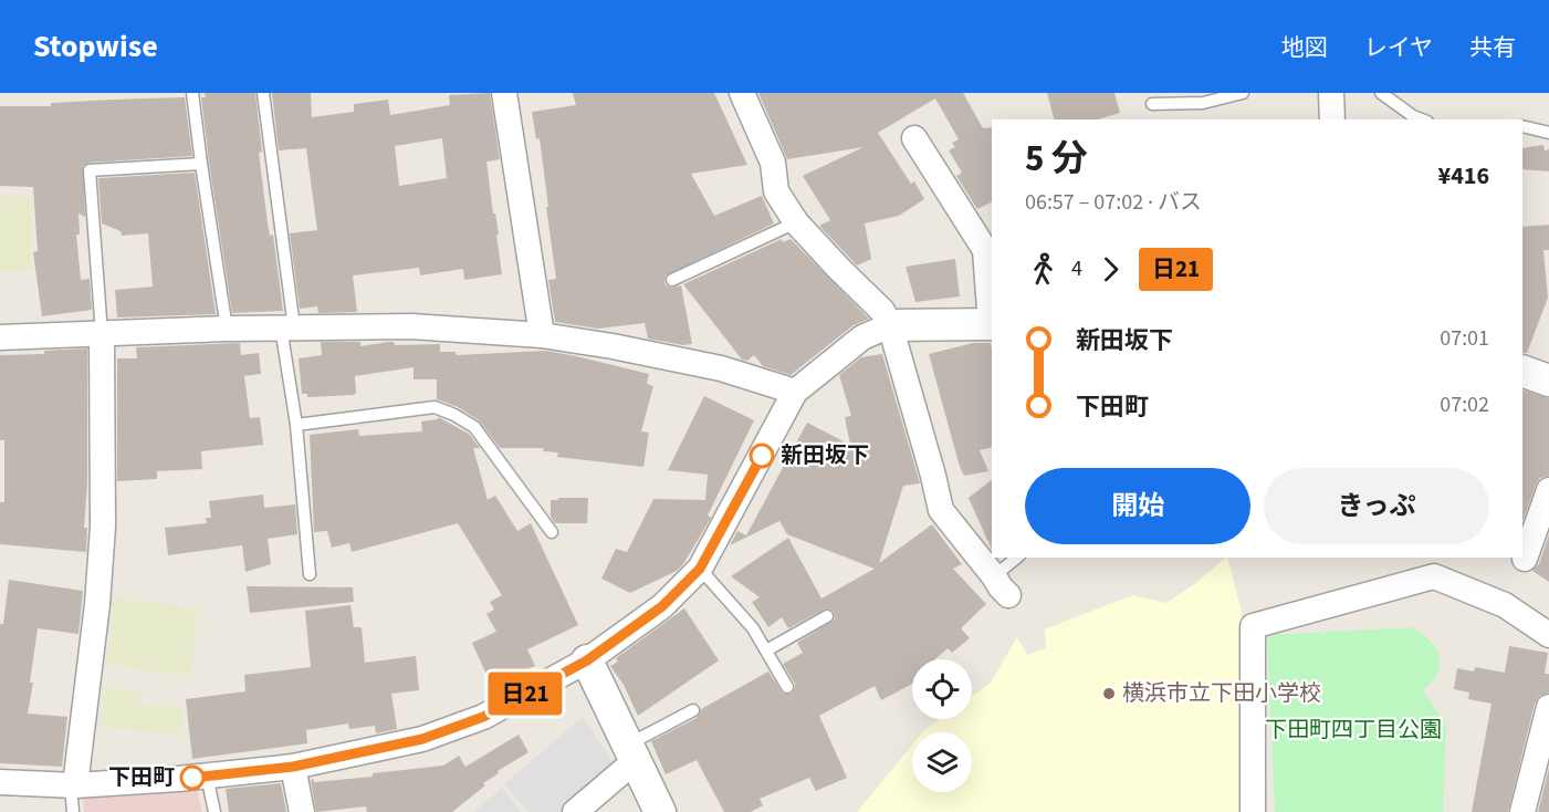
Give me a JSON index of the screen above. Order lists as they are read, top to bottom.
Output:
{
  "parks": ["下田町四丁目公園"],
  "places": ["新田坂下", "横浜市立下田小学校", "下田町"],
  "lines": ["bus line 日21"],
  "page": {
    "header": "Stopwise",
    "nav": ["地図", "レイヤ", "共有"],
    "on_map": "日21",
    "heading": ["5 分", "06:57 – 07:02 · バス", "¥416"],
    "legs": ["4", "日21"],
    "list": [
      {
        "name": "新田坂下",
        "value": "07:01"
      },
      {
        "name": "下田町",
        "value": "07:02"
      }
    ],
    "buttons": ["開始", "きっぷ"]
  }
}
